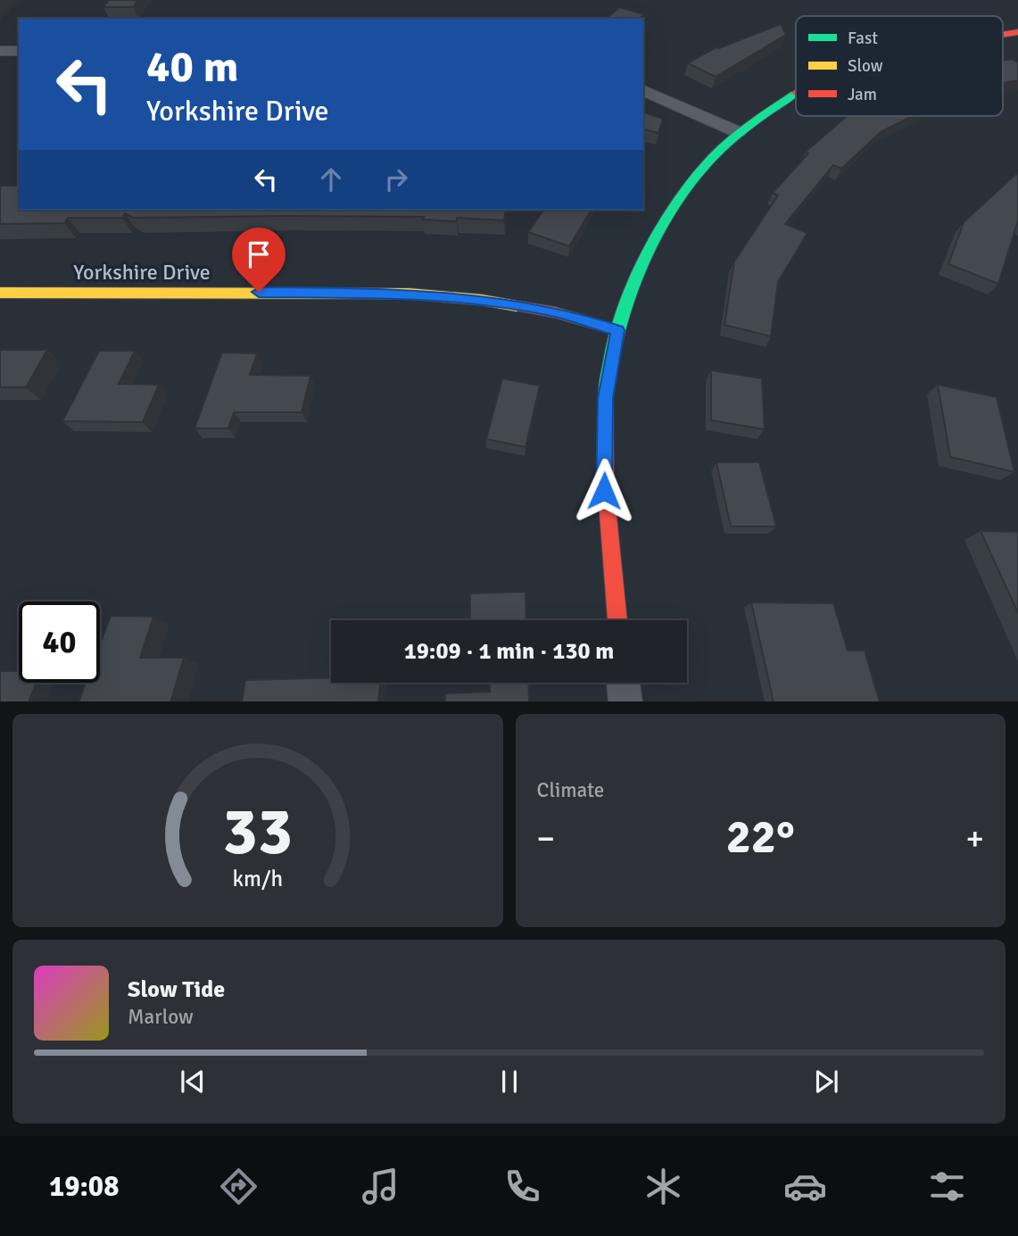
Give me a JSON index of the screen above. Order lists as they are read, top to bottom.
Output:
{
  "streets": {
    "street": ["Yorkshire Drive"]
  },
  "legend": ["Fast", "Slow", "Jam"],
  "page": {
    "turn": ["40 m", "Yorkshire Drive"],
    "limit": "40",
    "trip": "19:09 · 1 min · 130 m",
    "tile": "Climate",
    "heat": ["−", "22°", "+"],
    "song": ["Slow Tide", "Marlow"],
    "tabs": "19:08",
    "gauge": ["33", "km/h"]
  }
}
